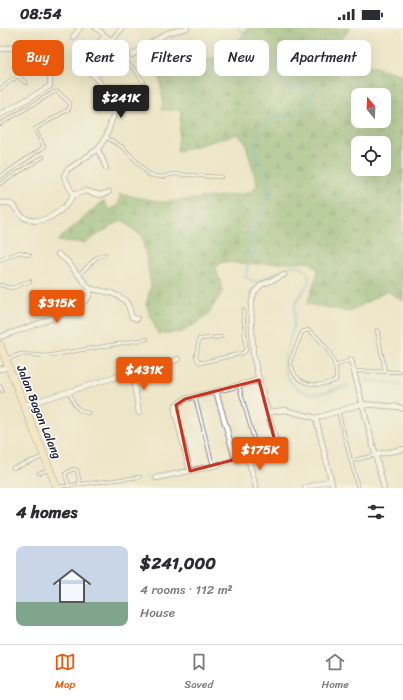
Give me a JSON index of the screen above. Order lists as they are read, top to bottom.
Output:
{
  "streets": {
    "main road": ["Jalan Bagan Lalang"]
  },
  "north": "top",
  "page": {
    "status": "08:54",
    "chip": [
      "Buy",
      "Rent",
      "Filters",
      "New",
      "Apartment"
    ],
    "price": [
      "$241K",
      "$315K",
      "$431K",
      "$175K"
    ],
    "heading": "4 homes",
    "list": [
      {
        "name": "$241,000",
        "note": "4 rooms · 112 m² · House"
      }
    ],
    "tabs": ["Map", "Saved", "Home"]
  }
}
